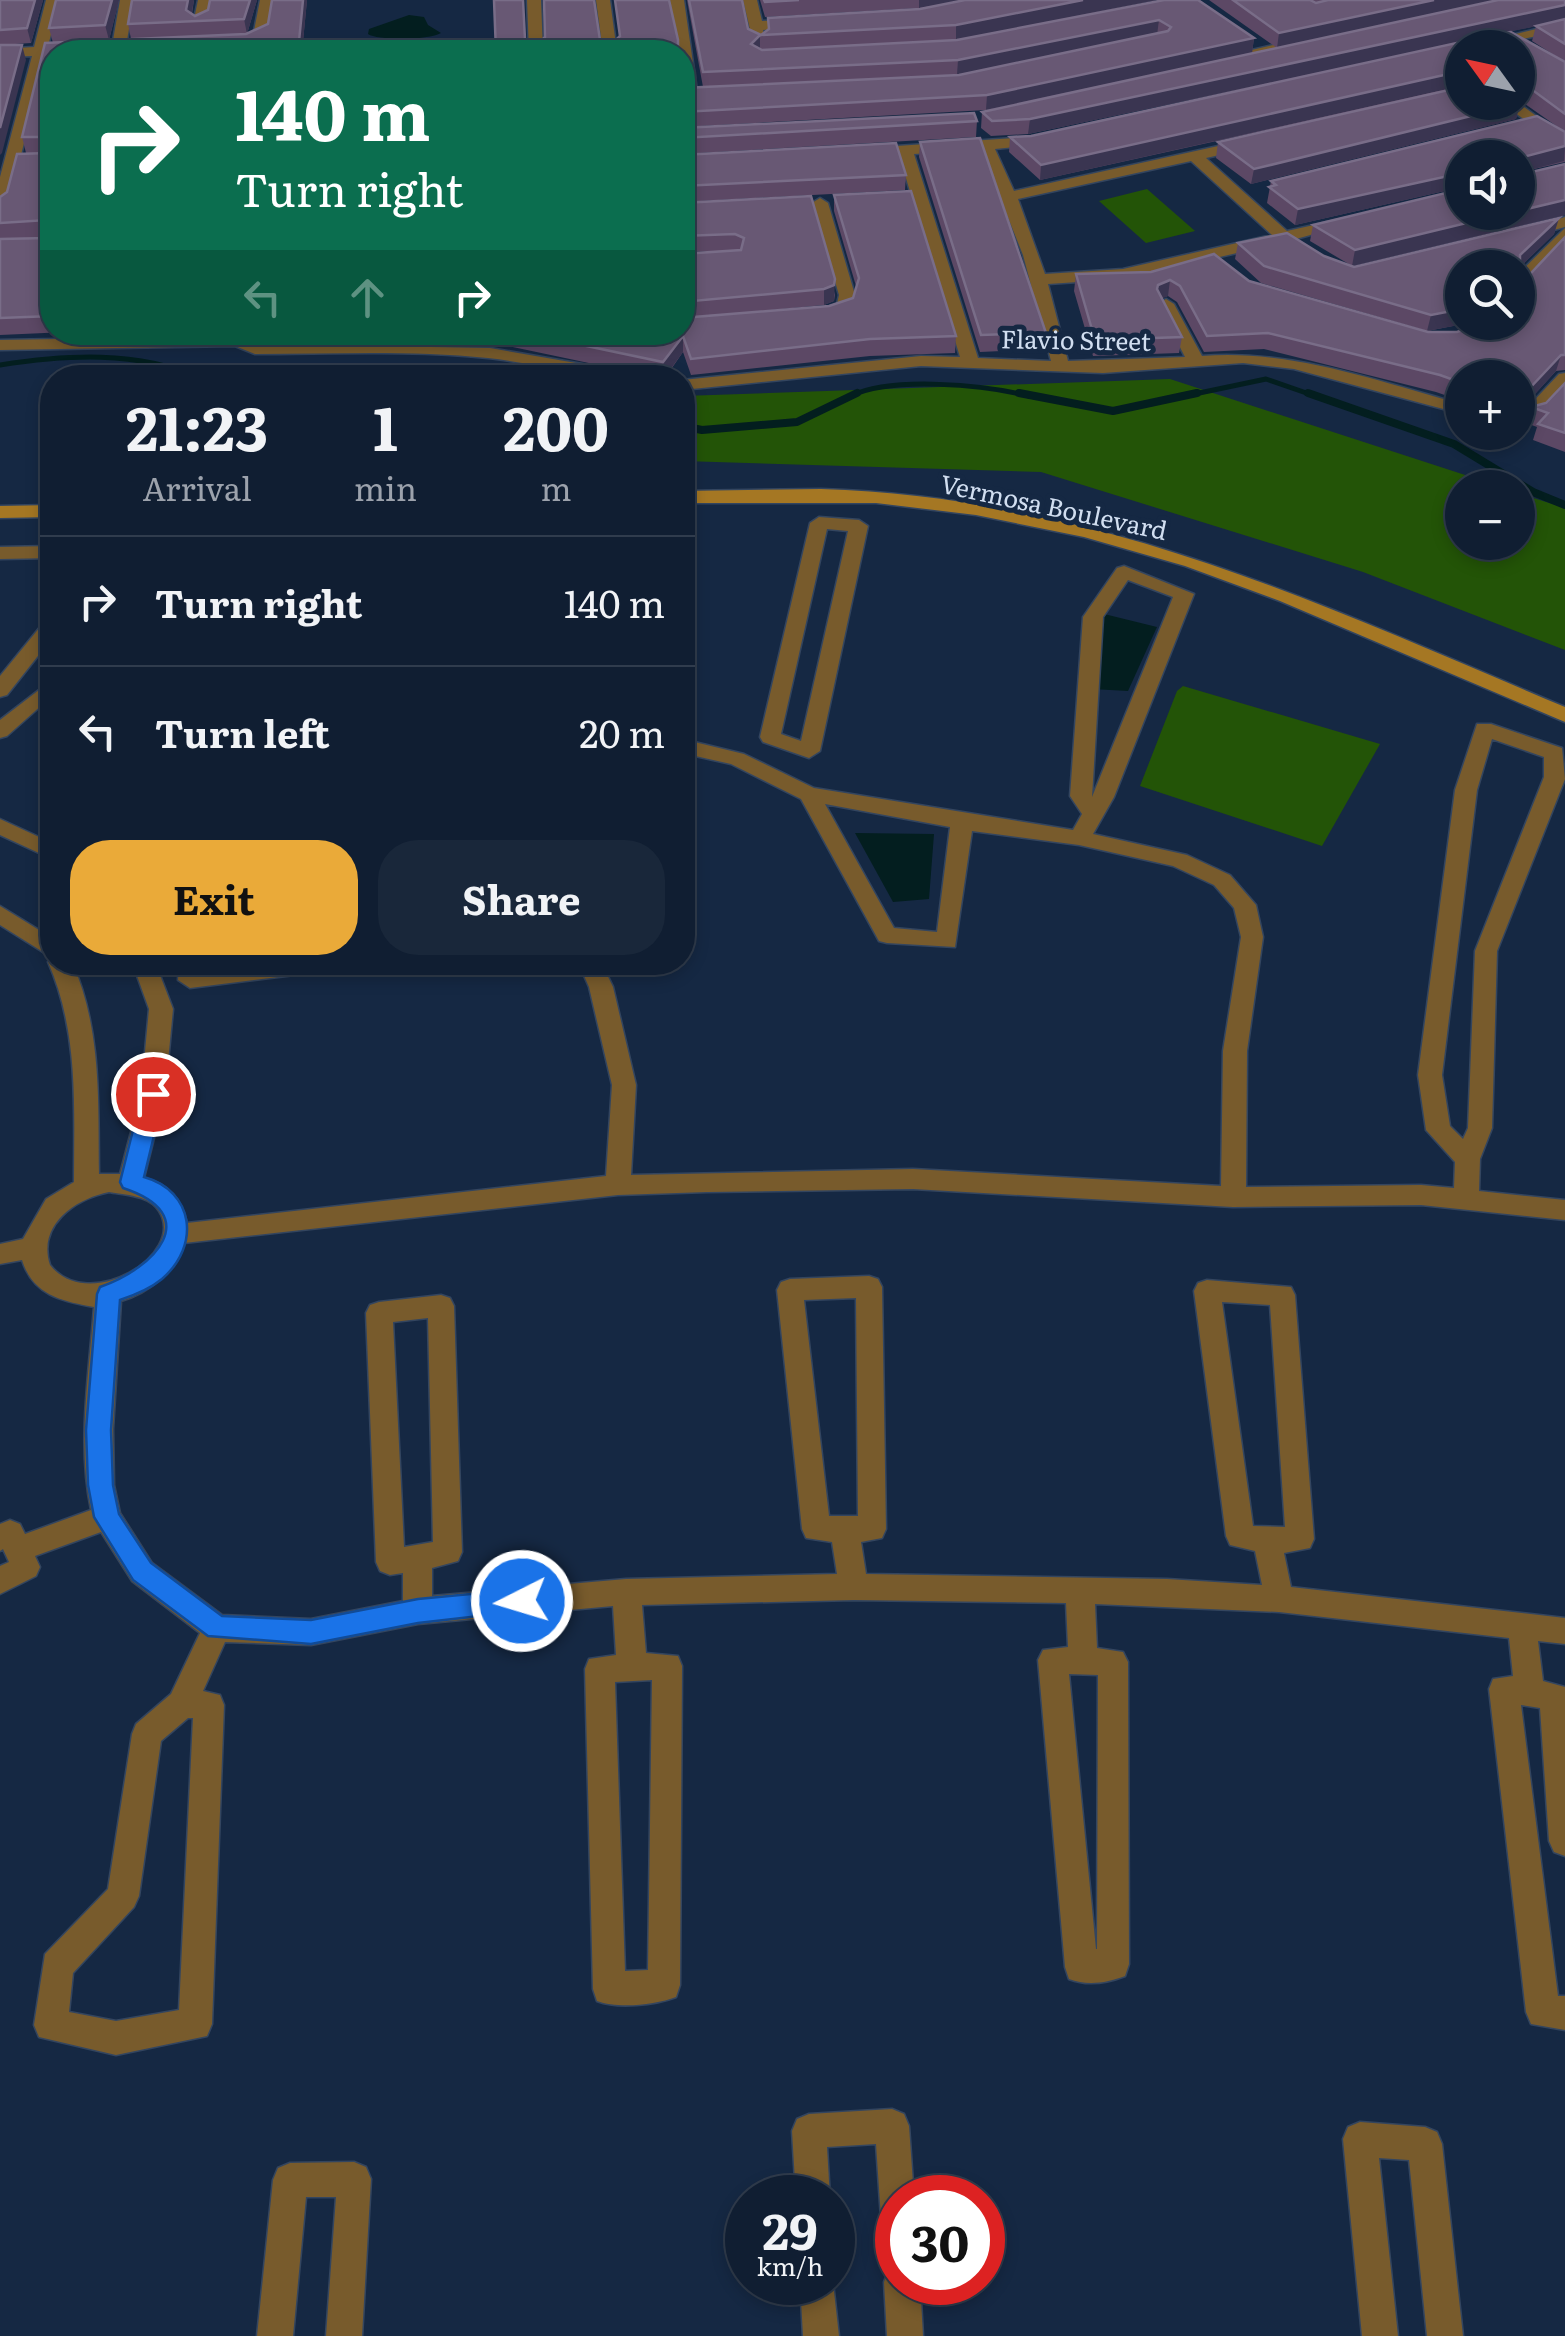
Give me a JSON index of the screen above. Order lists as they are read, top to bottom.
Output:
{
  "streets": {
    "main road": ["Vermosa Boulevard"],
    "street": ["Flavio Street"]
  },
  "north": "top left",
  "page": {
    "map_buttons": ["+", "−"],
    "turn": ["140 m", "Turn right"],
    "eta": [
      "21:23",
      "Arrival",
      "1",
      "min",
      "200",
      "m"
    ],
    "list": [
      {
        "name": "Turn right",
        "value": "140 m"
      },
      {
        "name": "Turn left",
        "value": "20 m"
      }
    ],
    "buttons": ["Exit", "Share"],
    "speed": "29 km/h",
    "limit": "30"
  }
}
